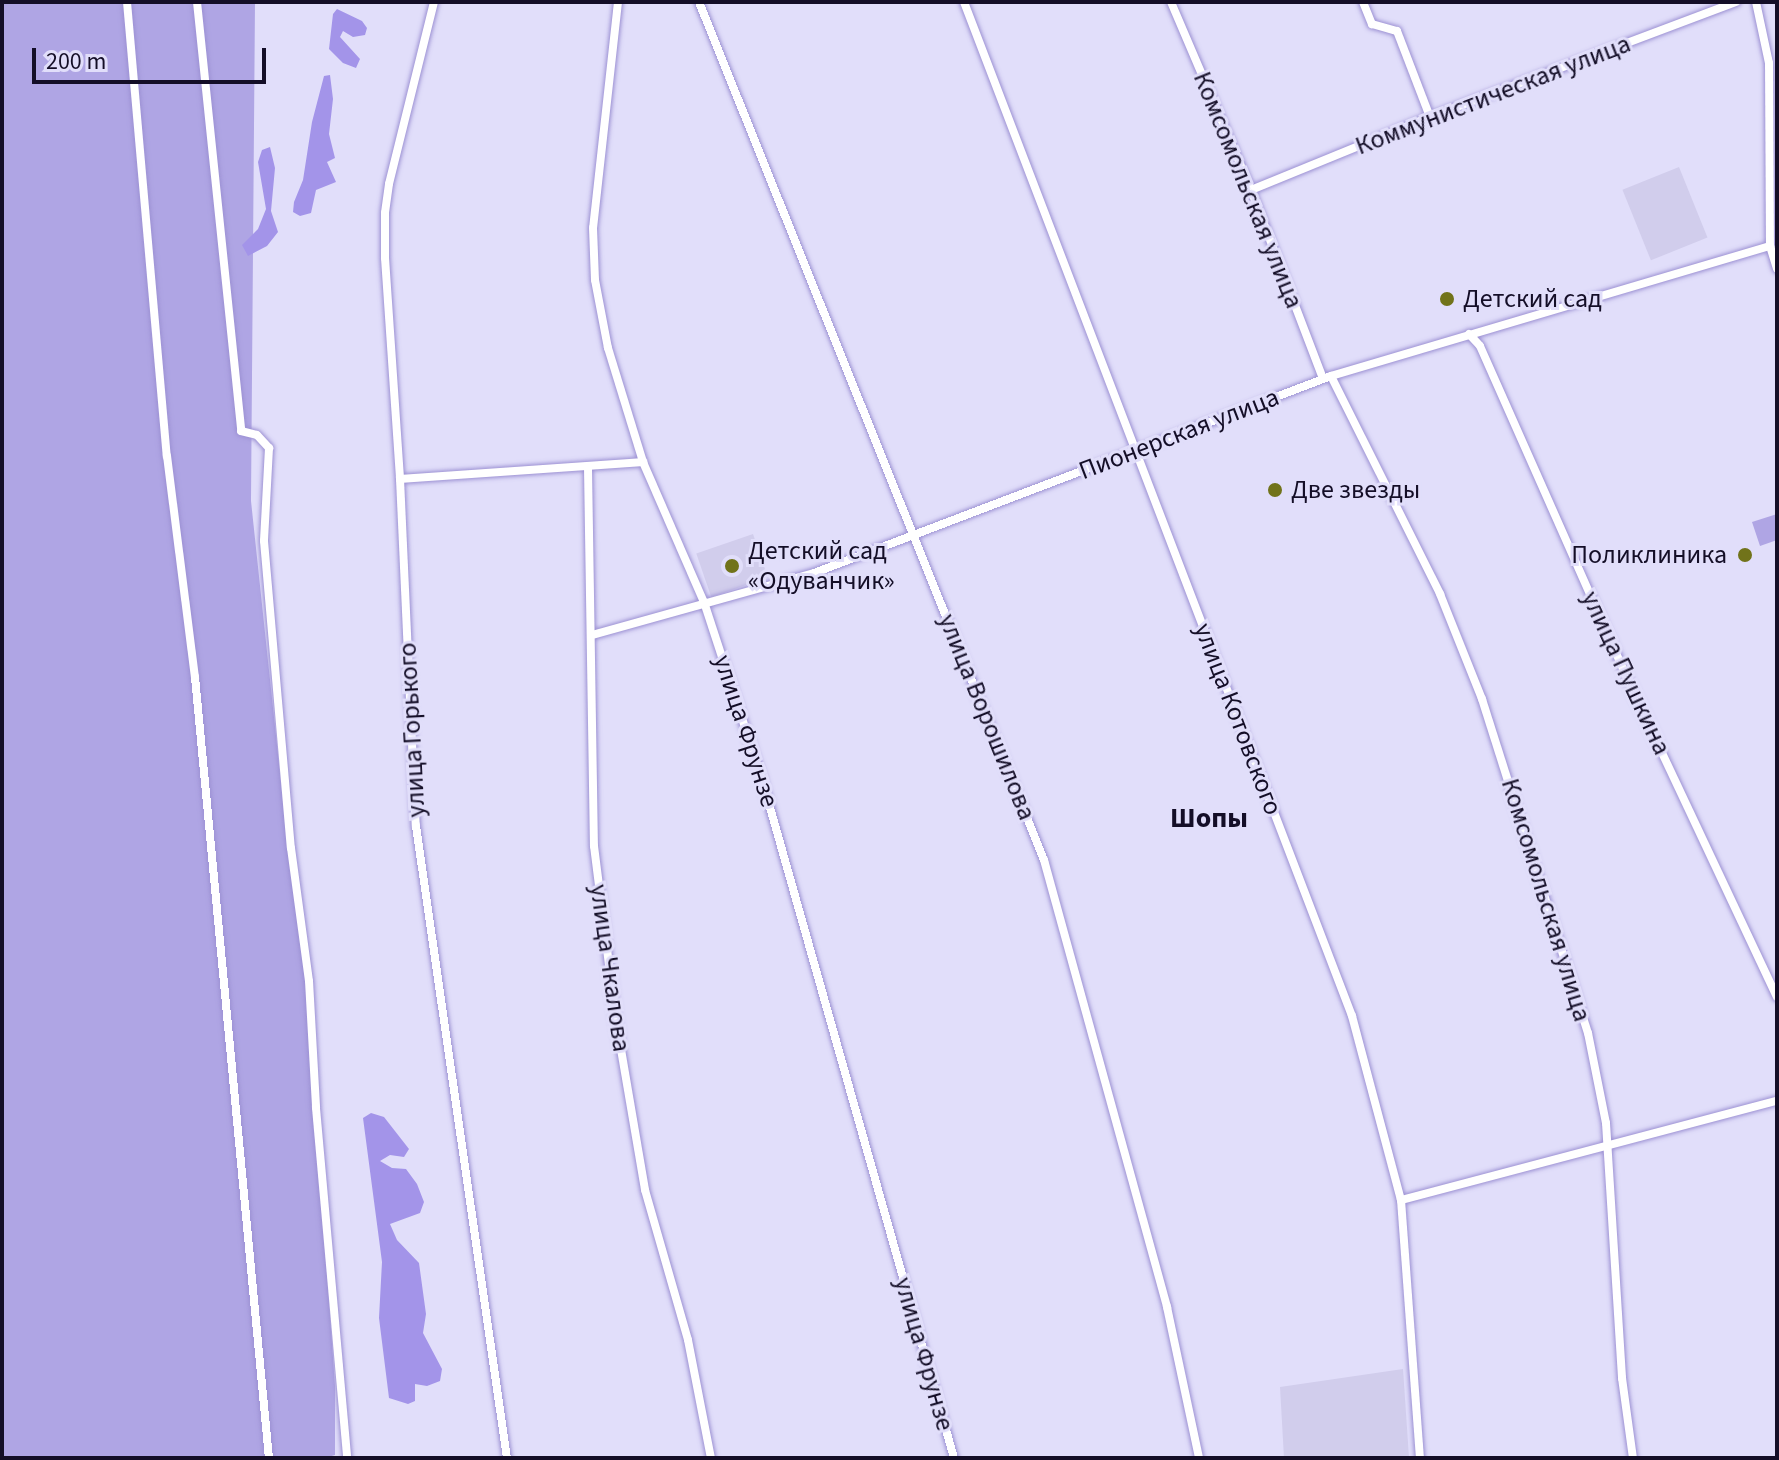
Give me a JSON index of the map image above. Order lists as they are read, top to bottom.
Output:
{
  "streets": {
    "street": [
      "Коммунистическая улица",
      "Комсомольская улица",
      "Пионерская улица",
      "улица Пушкина",
      "улица Ворошилова",
      "улица Котовского",
      "улица Горького",
      "улица Фрунзе",
      "улица Чкалова"
    ]
  },
  "crossings": [
    ["Коммунистическая улица", "Комсомольская улица"],
    ["Комсомольская улица", "Пионерская улица"],
    ["Пионерская улица", "улица Пушкина"],
    ["Пионерская улица", "улица Ворошилова"],
    ["Пионерская улица", "улица Котовского"],
    ["Пионерская улица", "улица Фрунзе"],
    ["Пионерская улица", "улица Чкалова"]
  ],
  "districts": ["Шопы"],
  "places": [
    "Детский сад",
    "Две звезды",
    "Поликлиника",
    "Детский сад «Одуванчик»"
  ],
  "scale_bar": "200 m"
}
